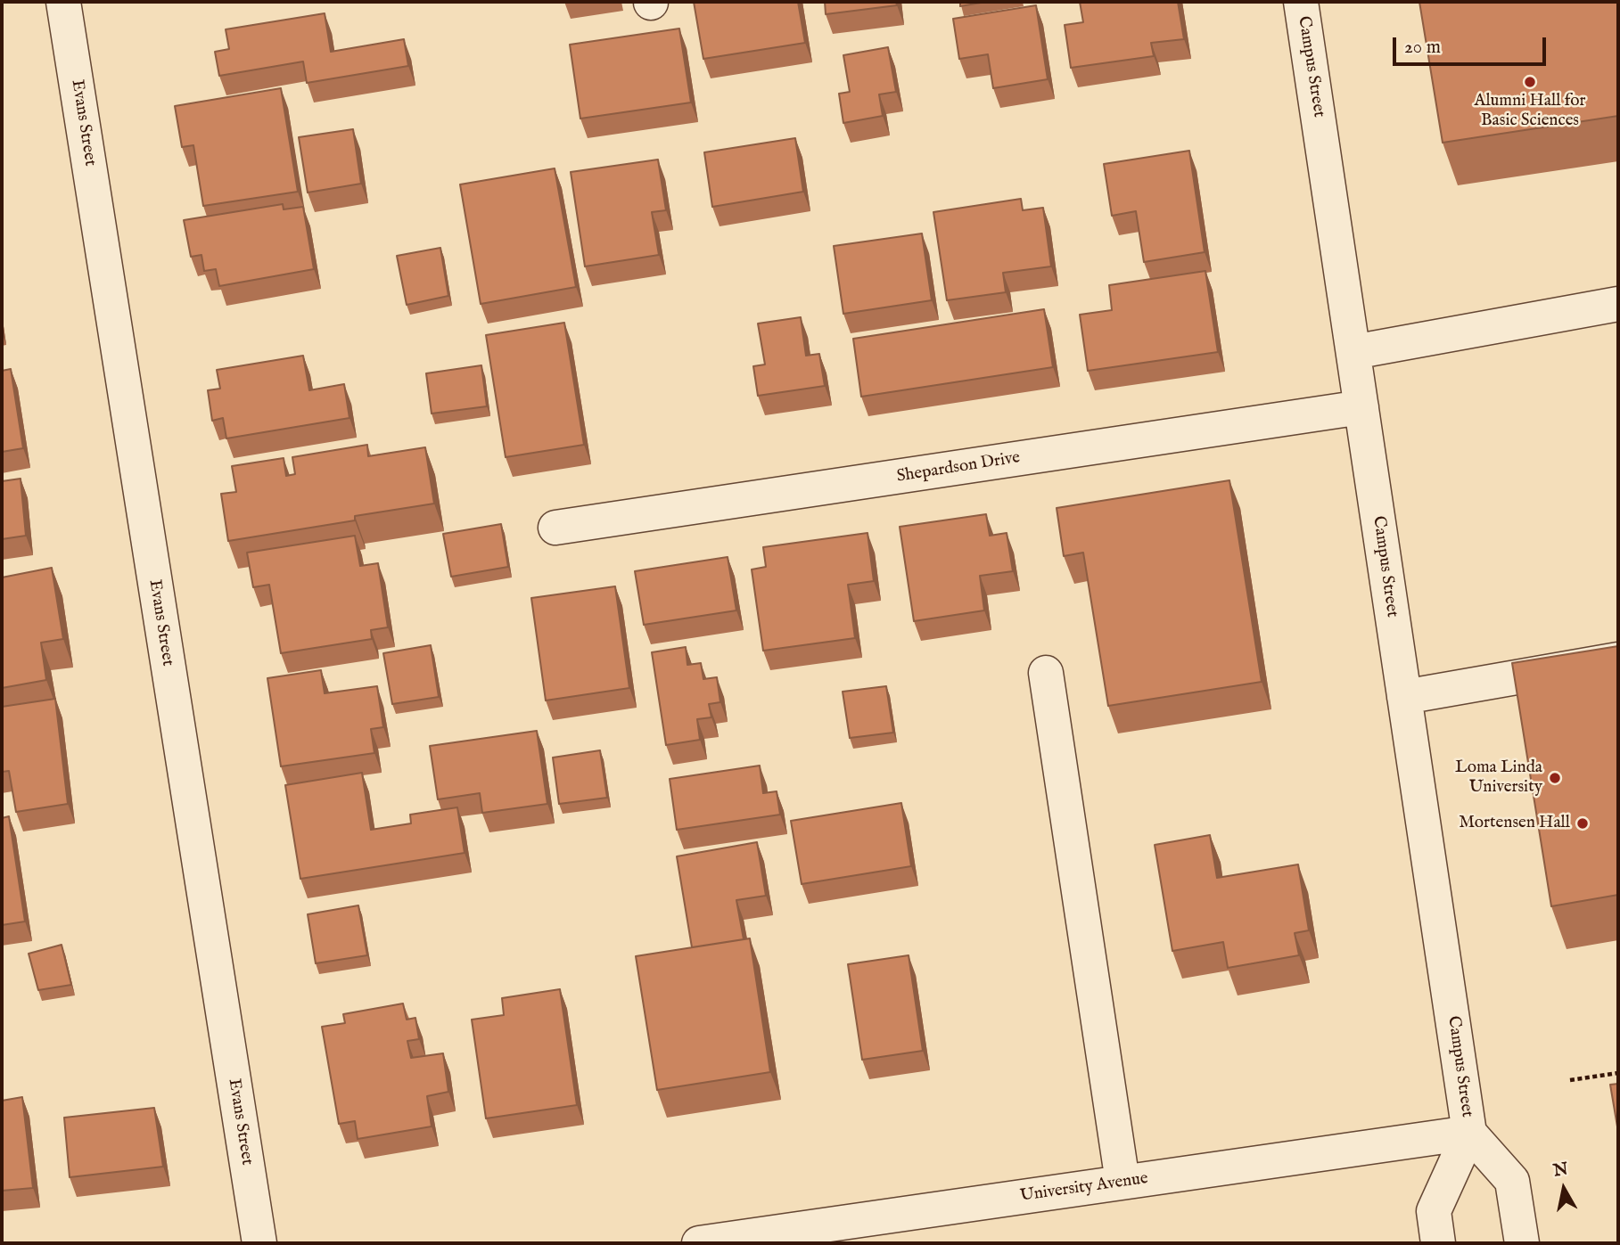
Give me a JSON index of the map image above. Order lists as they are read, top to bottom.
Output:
{
  "streets": {
    "street": [
      "Campus Street",
      "Evans Street",
      "Shepardson Drive",
      "University Avenue"
    ]
  },
  "crossings": [
    ["Campus Street", "Shepardson Drive"],
    ["Campus Street", "University Avenue"]
  ],
  "places": ["Alumni Hall for Basic Sciences", "Loma Linda University", "Mortensen Hall"],
  "scale_bar": "20 m",
  "north": "top"
}
